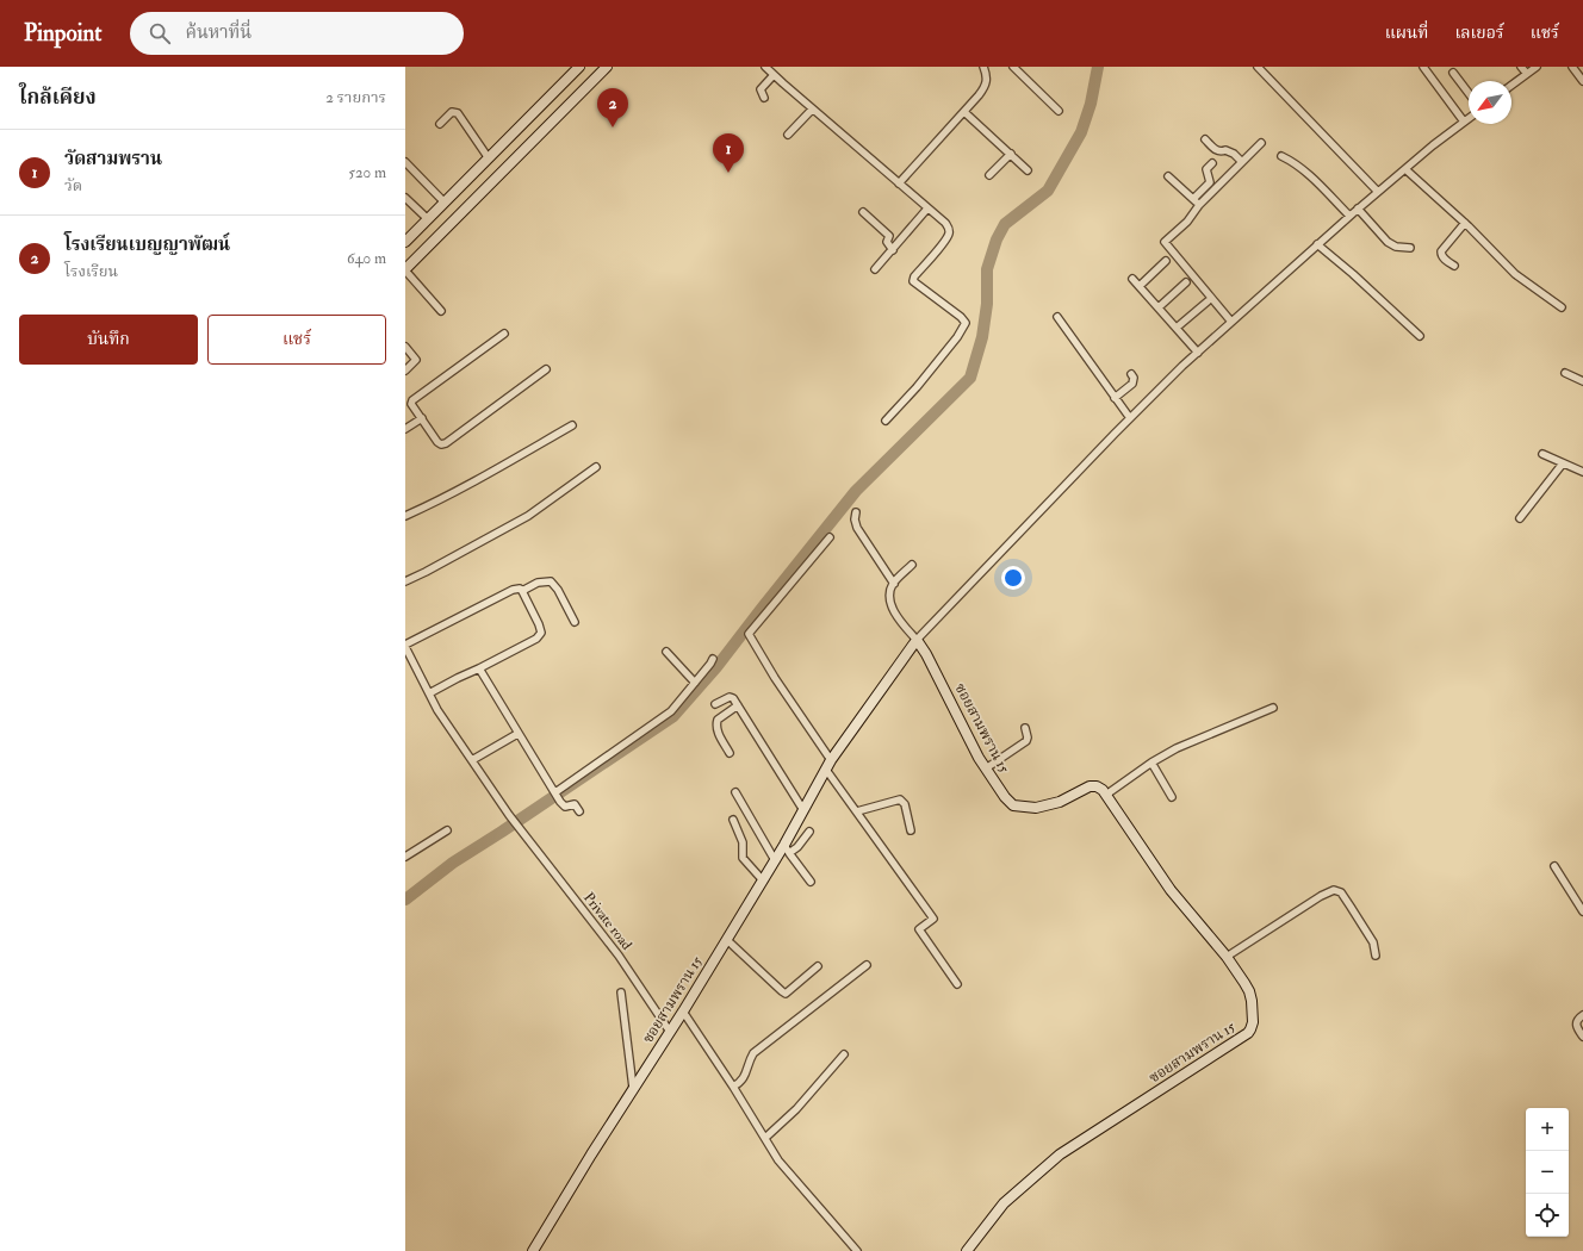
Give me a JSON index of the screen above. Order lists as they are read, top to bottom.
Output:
{
  "streets": {
    "street": ["ซอยสามพราน 15", "Private road"]
  },
  "crossings": [
    ["ซอยสามพราน 15", "Private road"]
  ],
  "north": "bottom left",
  "page": {
    "header": "Pinpoint",
    "search": "ค้นหาที่นี่",
    "nav": ["แผนที่", "เลเยอร์", "แชร์"],
    "heading": ["ใกล้เคียง", "2 รายการ"],
    "pins": ["2", "1"],
    "list": [
      {
        "mark": "1",
        "name": "วัดสามพราน",
        "note": "วัด",
        "value": "520 m"
      },
      {
        "mark": "2",
        "name": "โรงเรียนเบญญาพัฒน์",
        "note": "โรงเรียน",
        "value": "640 m"
      }
    ],
    "buttons": ["บันทึก", "แชร์"],
    "map_buttons": ["+", "−"]
  }
}
